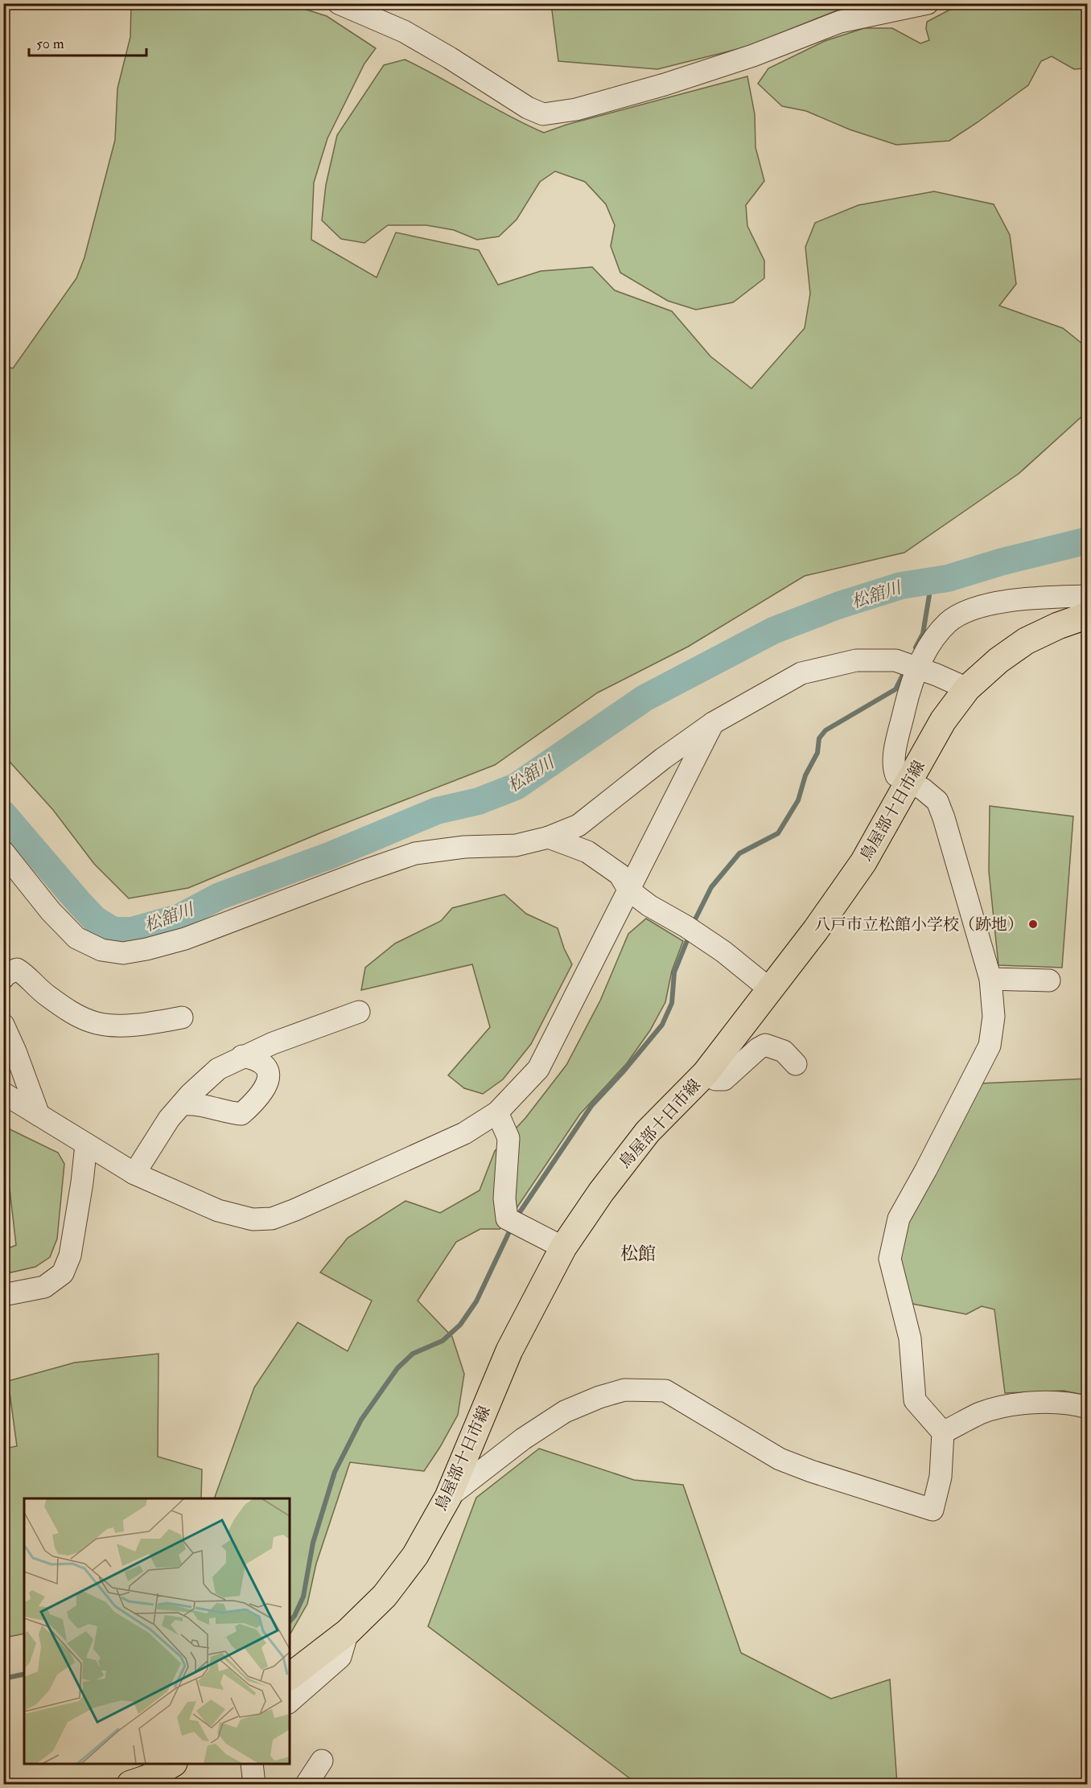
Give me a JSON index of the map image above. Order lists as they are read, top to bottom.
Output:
{
  "streets": {
    "main road": ["鳥屋部十日市線"]
  },
  "districts": ["松館"],
  "water": ["松舘川"],
  "places": ["八戸市立松館小学校（跡地）"],
  "scale_bar": "50 m"
}
